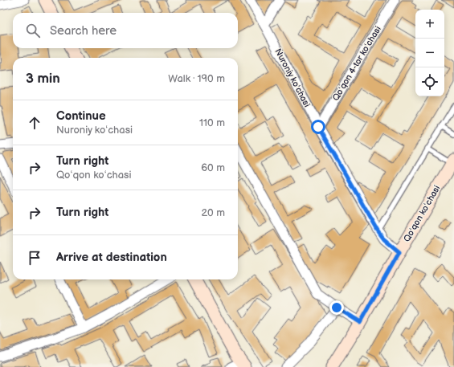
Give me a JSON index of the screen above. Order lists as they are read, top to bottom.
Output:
{
  "streets": {
    "main road": ["Qoʻqon koʻchasi"],
    "street": ["Qoʻqon 4-tor koʻchasi", "Nuroniy koʻchasi"]
  },
  "crossings": [
    ["Qoʻqon 4-tor koʻchasi", "Nuroniy koʻchasi"],
    ["Nuroniy koʻchasi", "Qoʻqon koʻchasi"]
  ],
  "page": {
    "map_buttons": ["+", "−"],
    "search": "Search here",
    "heading": ["3 min", "Walk · 190 m"],
    "list": [
      ["Continue", "Nuroniy koʻchasi", "110 m"],
      ["Turn right", "Qoʻqon koʻchasi", "60 m"],
      ["Turn right", "20 m"],
      "Arrive at destination"
    ]
  }
}
